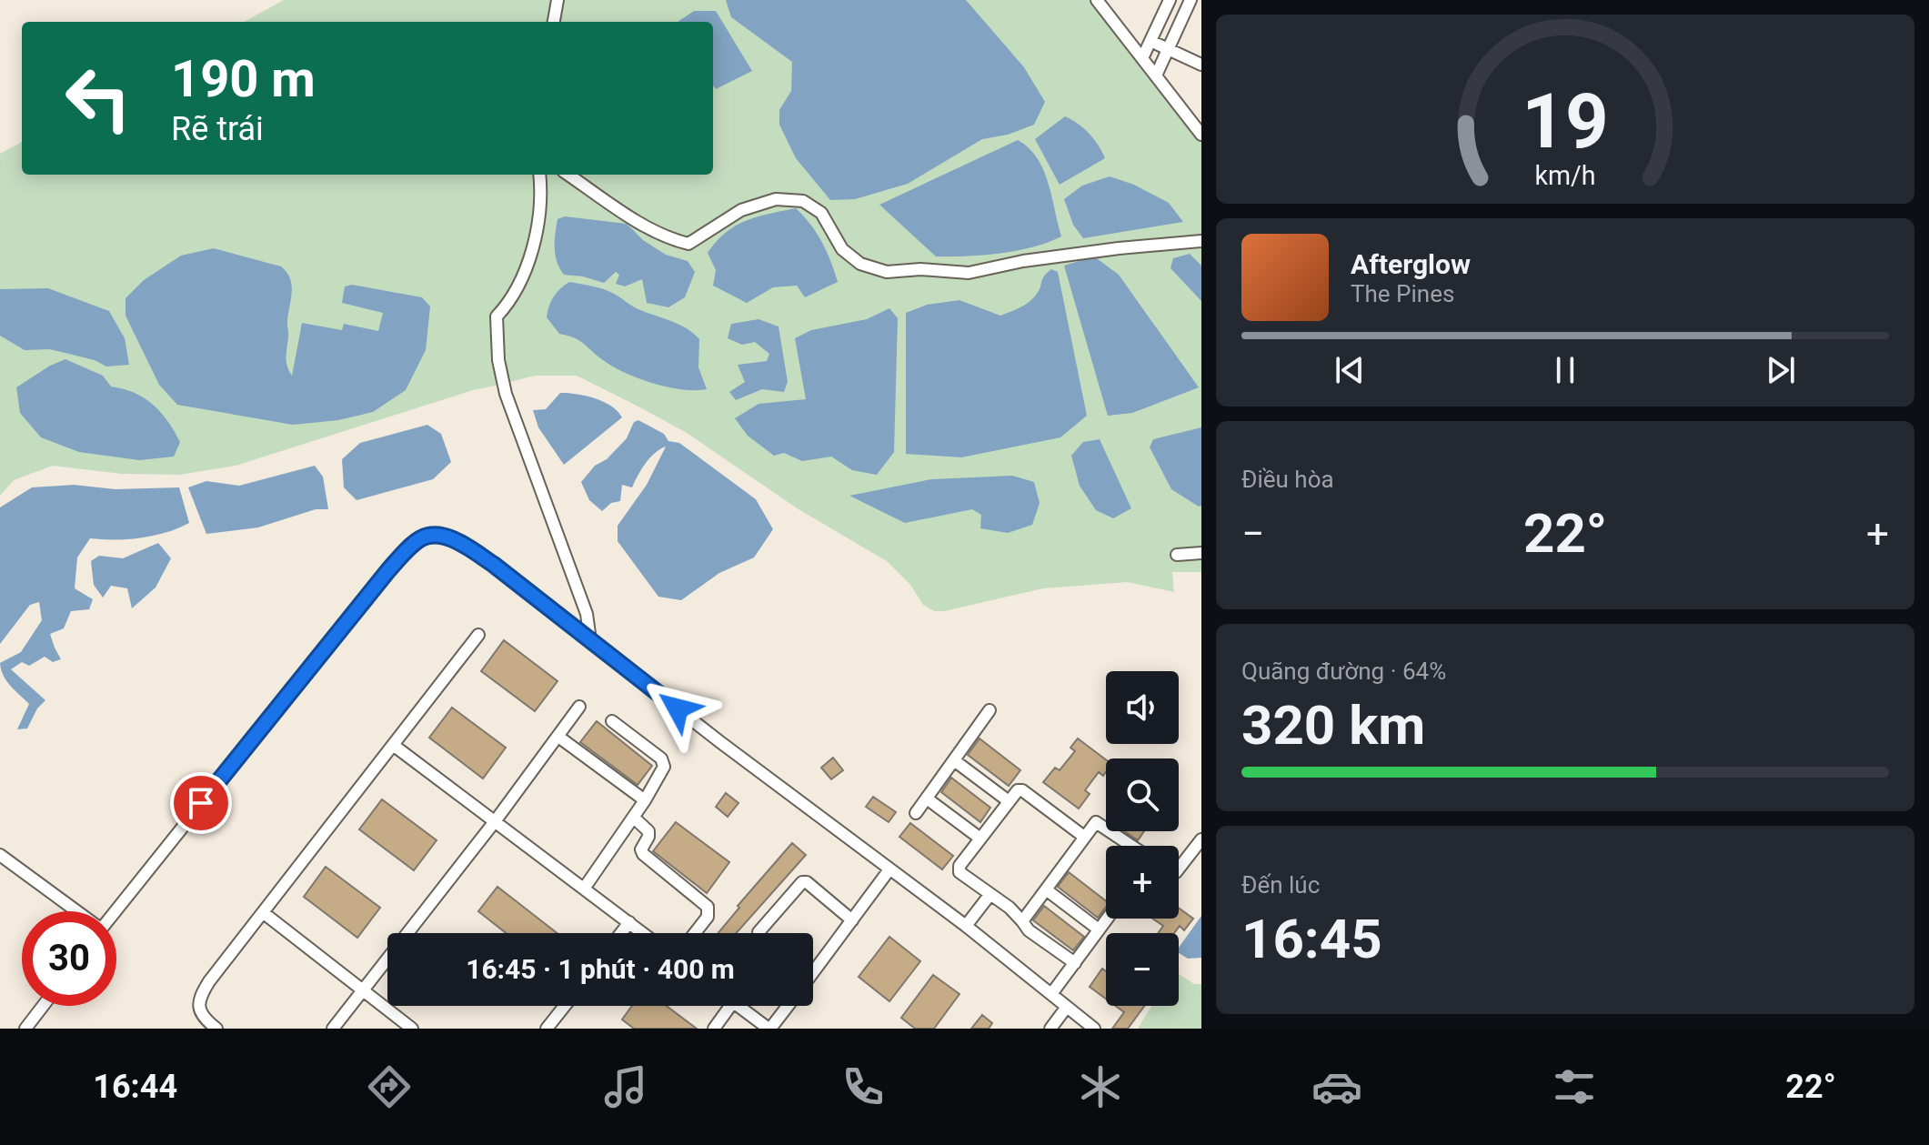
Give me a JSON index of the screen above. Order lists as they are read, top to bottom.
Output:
{
  "page": {
    "turn": ["190 m", "Rẽ trái"],
    "song": ["Afterglow", "The Pines"],
    "tile": [
      "Điều hòa",
      ["Quãng đường · 64%", "320 km"],
      ["Đến lúc", "16:45"]
    ],
    "heat": ["−", "22°", "+"],
    "map_buttons": ["+", "−"],
    "limit": "30",
    "trip": "16:45 · 1 phút · 400 m",
    "tabs": ["16:44", "22°"],
    "gauge": ["19", "km/h"]
  }
}
